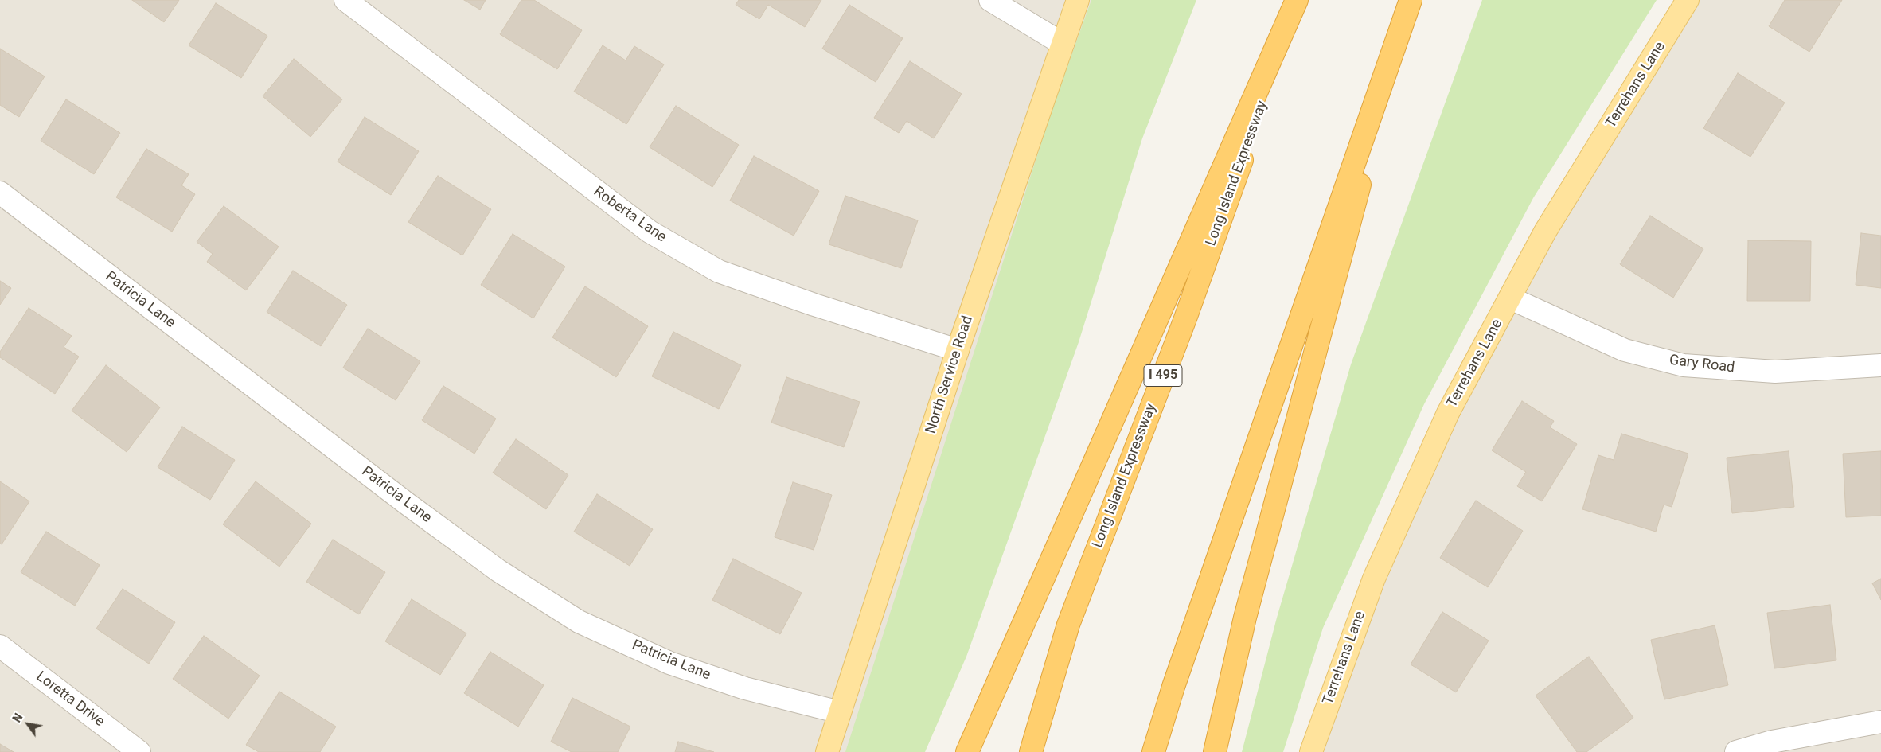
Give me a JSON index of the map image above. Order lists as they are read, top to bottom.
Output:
{
  "streets": {
    "highway": ["Long Island Expressway", "I 495"],
    "main road": ["Terrehans Lane", "North Service Road"],
    "street": [
      "Roberta Lane",
      "Patricia Lane",
      "Gary Road",
      "Loretta Drive"
    ]
  },
  "crossings": [
    ["Terrehans Lane", "Gary Road"],
    ["Roberta Lane", "North Service Road"],
    ["Patricia Lane", "North Service Road"]
  ],
  "north": "top left"
}
